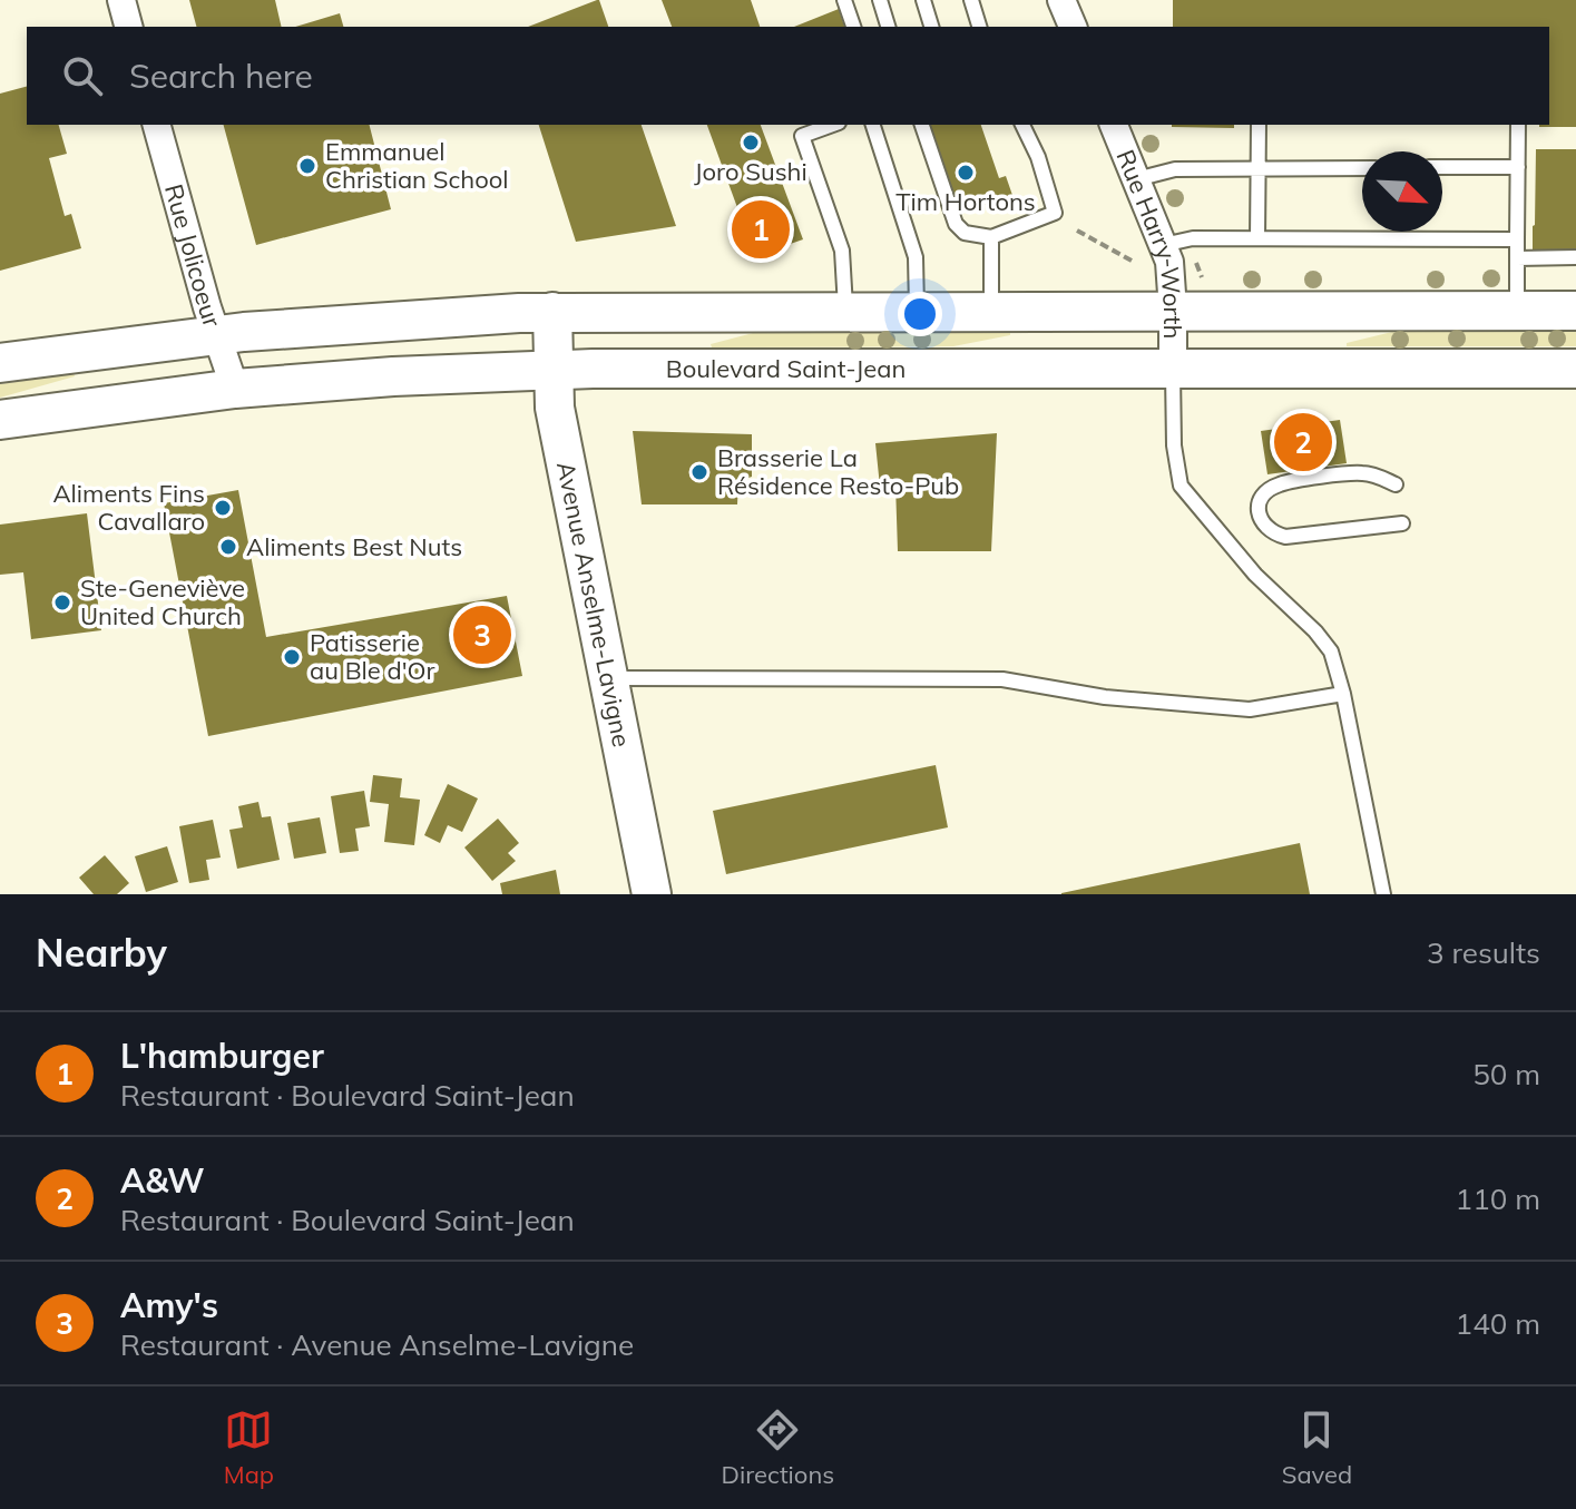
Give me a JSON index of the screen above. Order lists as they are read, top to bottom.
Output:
{
  "streets": {
    "main road": ["Boulevard Saint-Jean", "Avenue Anselme-Lavigne"],
    "street": ["Rue Harry-Worth", "Rue Jolicoeur"]
  },
  "crossings": [
    ["Rue Harry-Worth", "Boulevard Saint-Jean"],
    ["Rue Jolicoeur", "Boulevard Saint-Jean"],
    ["Boulevard Saint-Jean", "Avenue Anselme-Lavigne"]
  ],
  "places": [
    "Joro Sushi",
    "Emmanuel Christian School",
    "Tim Hortons",
    "Brasserie La Résidence Resto-Pub",
    "Aliments Fins Cavallaro",
    "Aliments Best Nuts",
    "Ste-Geneviève United Church",
    "Patisserie au Ble d'Or"
  ],
  "north": "bottom right",
  "page": {
    "search": "Search here",
    "pins": ["1", "2", "3"],
    "heading": ["Nearby", "3 results"],
    "list": [
      {
        "mark": "1",
        "name": "L'hamburger",
        "note": "Restaurant · Boulevard Saint-Jean",
        "value": "50 m"
      },
      {
        "mark": "2",
        "name": "A&W",
        "note": "Restaurant · Boulevard Saint-Jean",
        "value": "110 m"
      },
      {
        "mark": "3",
        "name": "Amy's",
        "note": "Restaurant · Avenue Anselme-Lavigne",
        "value": "140 m"
      }
    ],
    "nav": ["Map", "Directions", "Saved"]
  }
}
